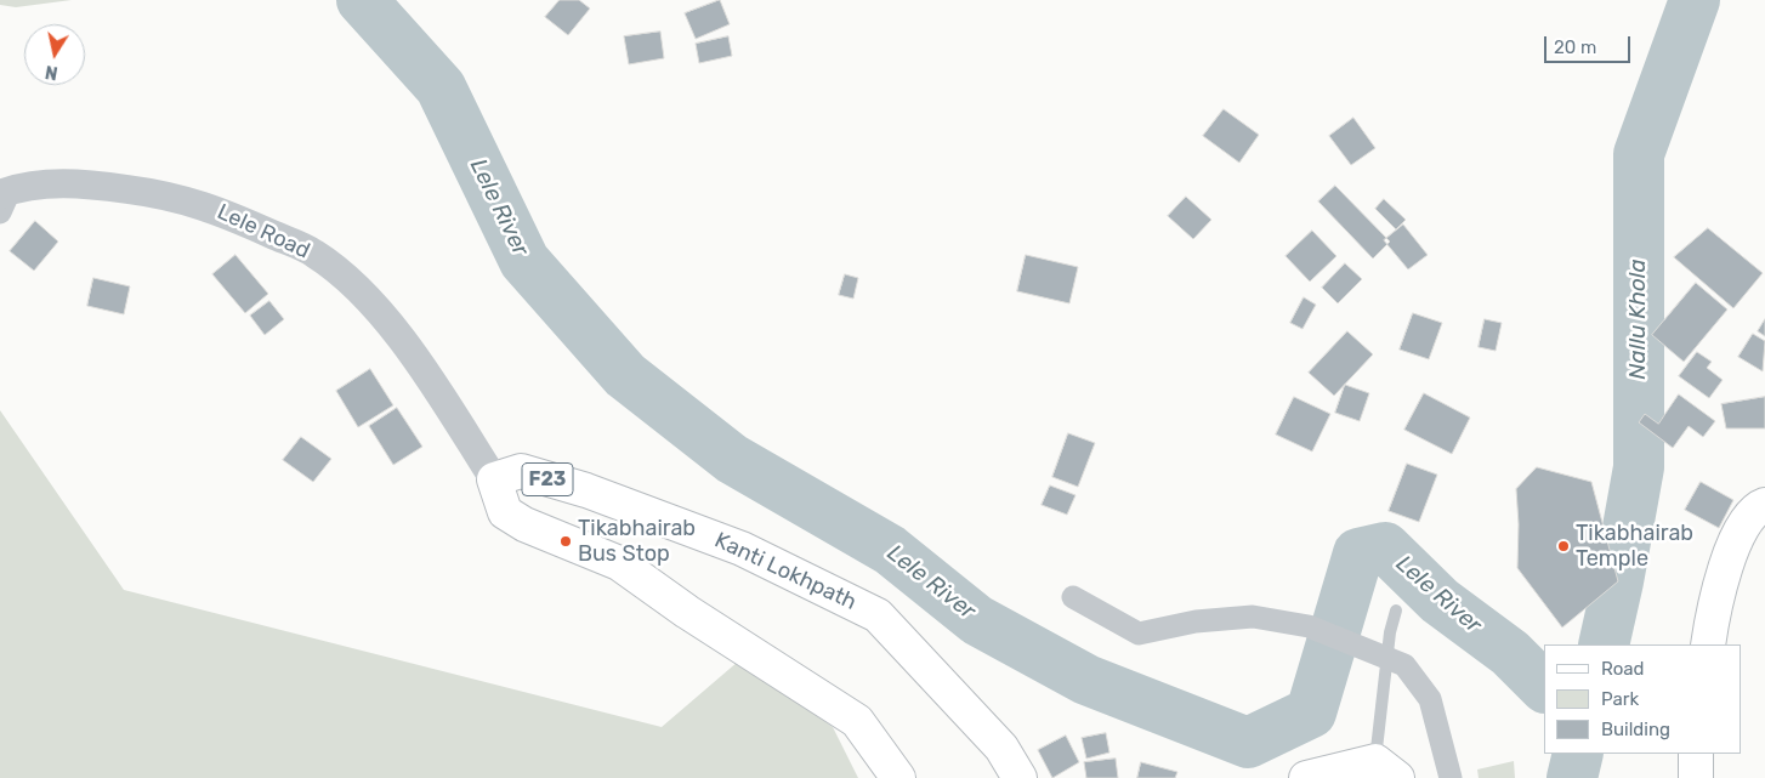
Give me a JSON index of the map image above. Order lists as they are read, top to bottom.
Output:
{
  "streets": {
    "main road": ["F23", "Kanti Lokhpath"],
    "street": ["Lele Road"]
  },
  "crossings": [
    ["Lele Road", "F23"],
    ["Lele Road", "Kanti Lokhpath"],
    ["F23", "Kanti Lokhpath"]
  ],
  "water": ["Lele River", "Nallu Khola"],
  "places": ["Tikabhairab Bus Stop", "Tikabhairab Temple"],
  "legend": ["Road", "Park", "Building"],
  "scale_bar": "20 m",
  "north": "bottom"
}
